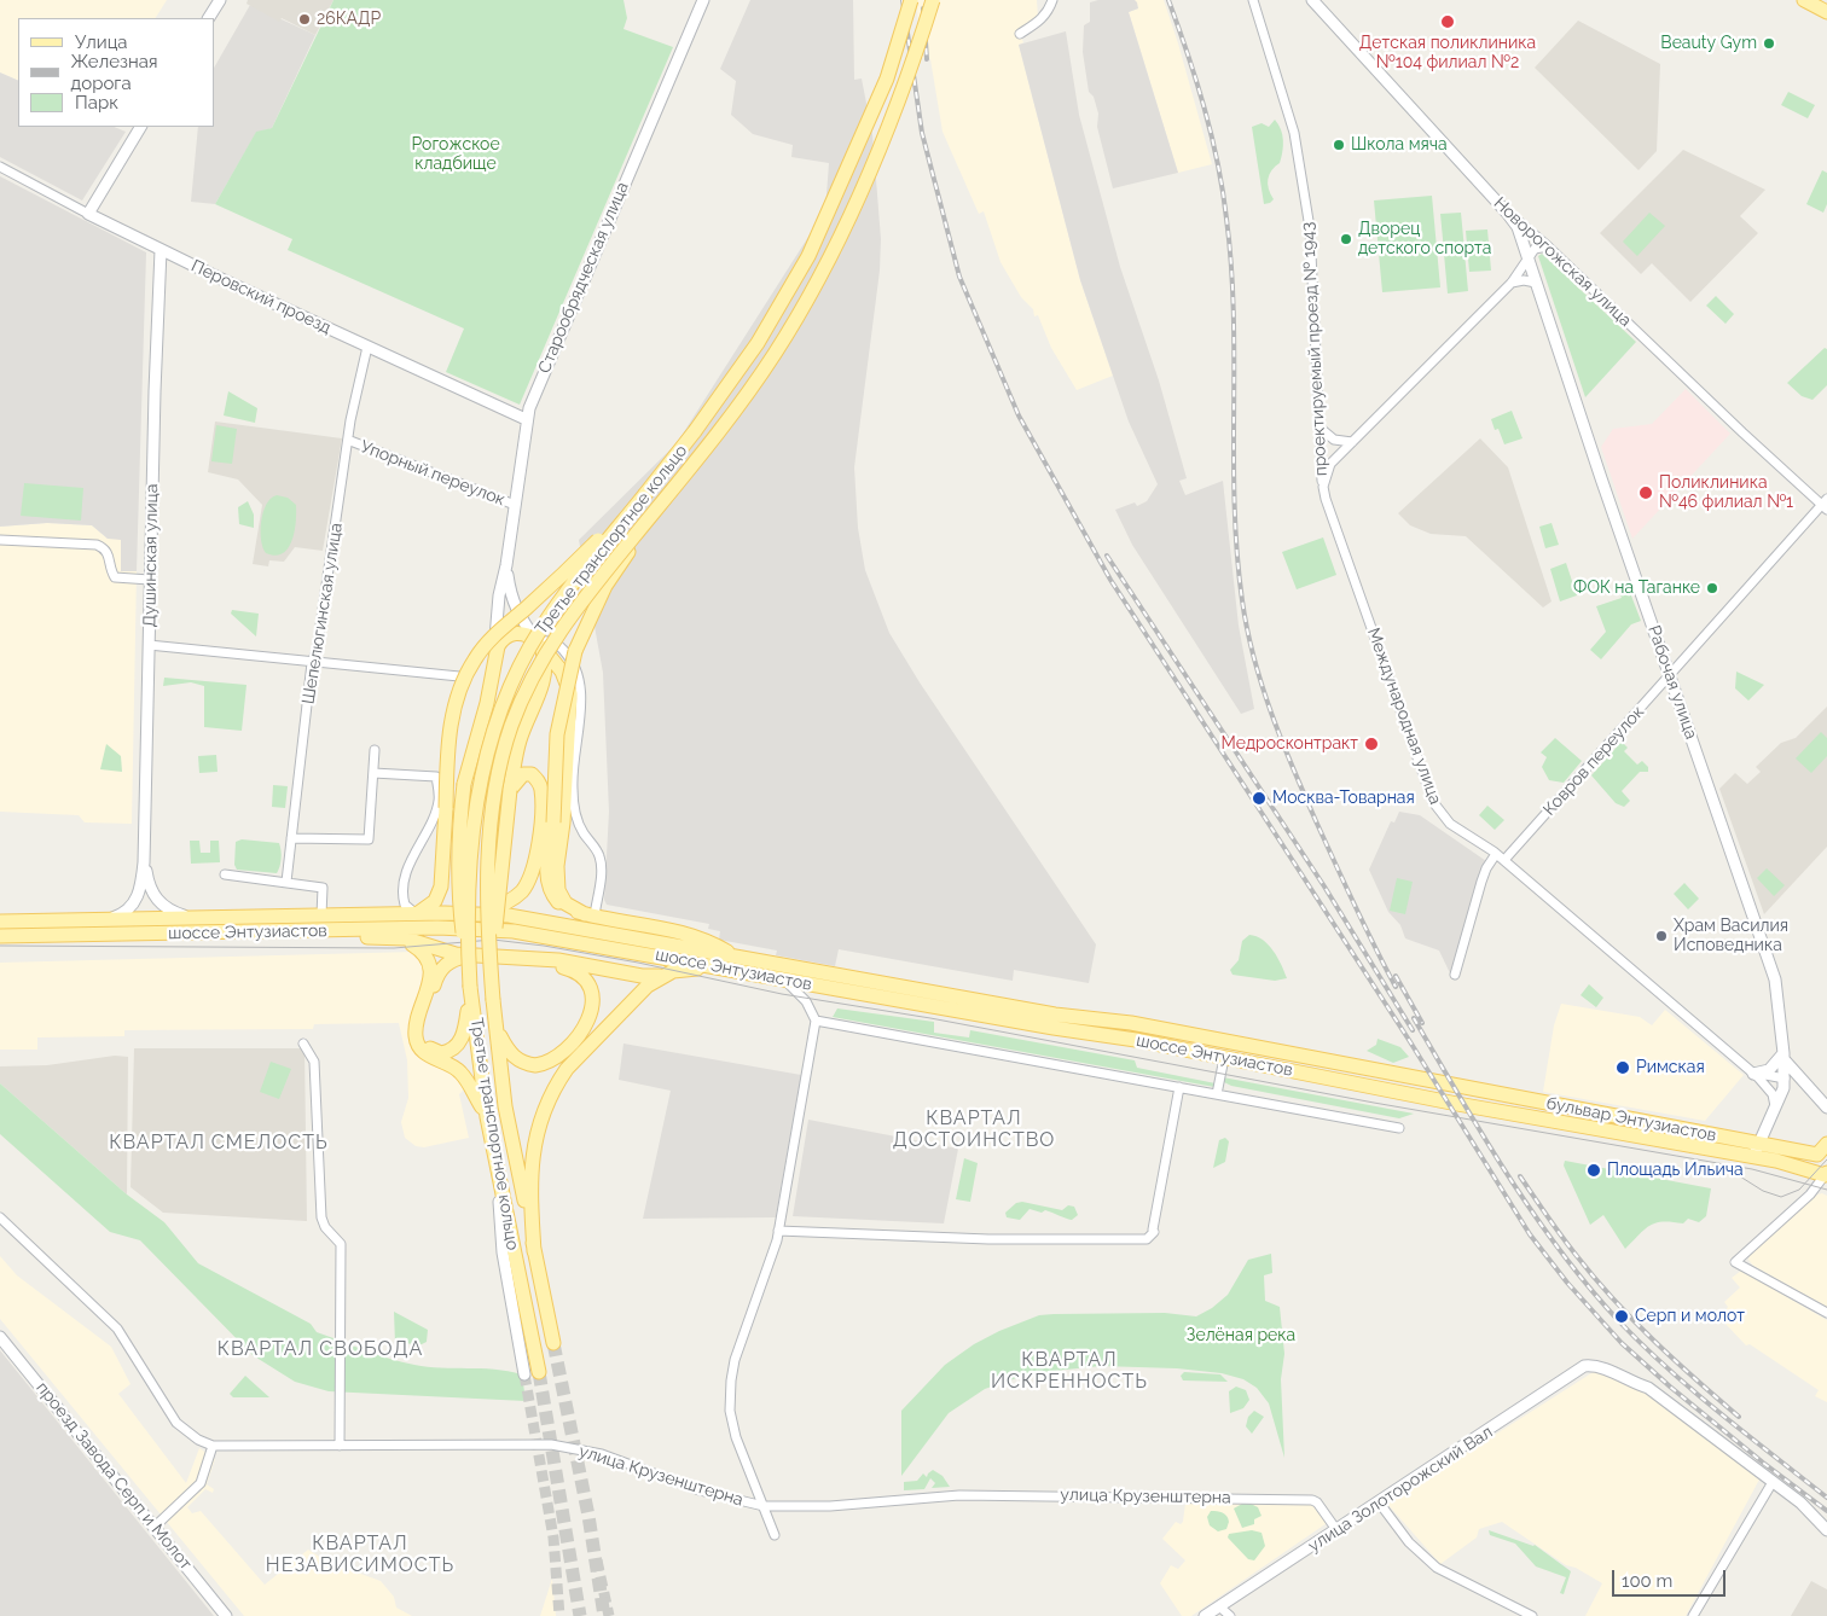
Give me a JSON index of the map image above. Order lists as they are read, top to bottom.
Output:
{
  "streets": {
    "main road": ["Третье транспортное кольцо", "шоссе Энтузиастов", "бульвар Энтузиастов"],
    "street": [
      "Новорогожская улица",
      "Старообрядческая улица",
      "Перовский проезд",
      "проектируемый проезд № 1943",
      "Упорный переулок",
      "Душинская улица",
      "Шепелюгинская улица",
      "Рабочая улица",
      "Международная улица",
      "Ковров переулок",
      "проезд Завода Серп и Молот",
      "улица Крузенштерна",
      "улица Золоторожский Вал"
    ]
  },
  "crossings": [
    ["Новорогожская улица", "Рабочая улица"],
    ["Новорогожская улица", "Ковров переулок"],
    ["Старообрядческая улица", "Перовский проезд"],
    ["Старообрядческая улица", "Упорный переулок"],
    ["Перовский проезд", "Душинская улица"],
    ["Перовский проезд", "Шепелюгинская улица"],
    ["проектируемый проезд № 1943", "Международная улица"],
    ["Упорный переулок", "Шепелюгинская улица"],
    ["Душинская улица", "шоссе Энтузиастов"],
    ["Рабочая улица", "Международная улица"],
    ["Рабочая улица", "Ковров переулок"],
    ["Рабочая улица", "бульвар Энтузиастов"],
    ["Международная улица", "Ковров переулок"],
    ["шоссе Энтузиастов", "бульвар Энтузиастов"],
    ["улица Крузенштерна", "улица Золоторожский Вал"]
  ],
  "districts": [
    "КВАРТАЛ ДОСТОИНСТВО",
    "КВАРТАЛ СМЕЛОСТЬ",
    "КВАРТАЛ СВОБОДА",
    "КВАРТАЛ ИСКРЕННОСТЬ",
    "КВАРТАЛ НЕЗАВИСИМОСТЬ"
  ],
  "parks": ["Рогожское кладбище", "Зелёная река"],
  "places": [
    "26КАДР",
    "Детская поликлиника №104 филиал №2",
    "Beauty Gym",
    "Школа мяча",
    "Дворец детского спорта",
    "Поликлиника №46 филиал №1",
    "ФОК на Таганке",
    "Медросконтракт",
    "Москва-Товарная",
    "Храм Василия Исповедника",
    "Римская",
    "Площадь Ильича",
    "Серп и молот"
  ],
  "legend": ["Улица", "Железная дорога", "Парк"],
  "scale_bar": "100 m"
}
